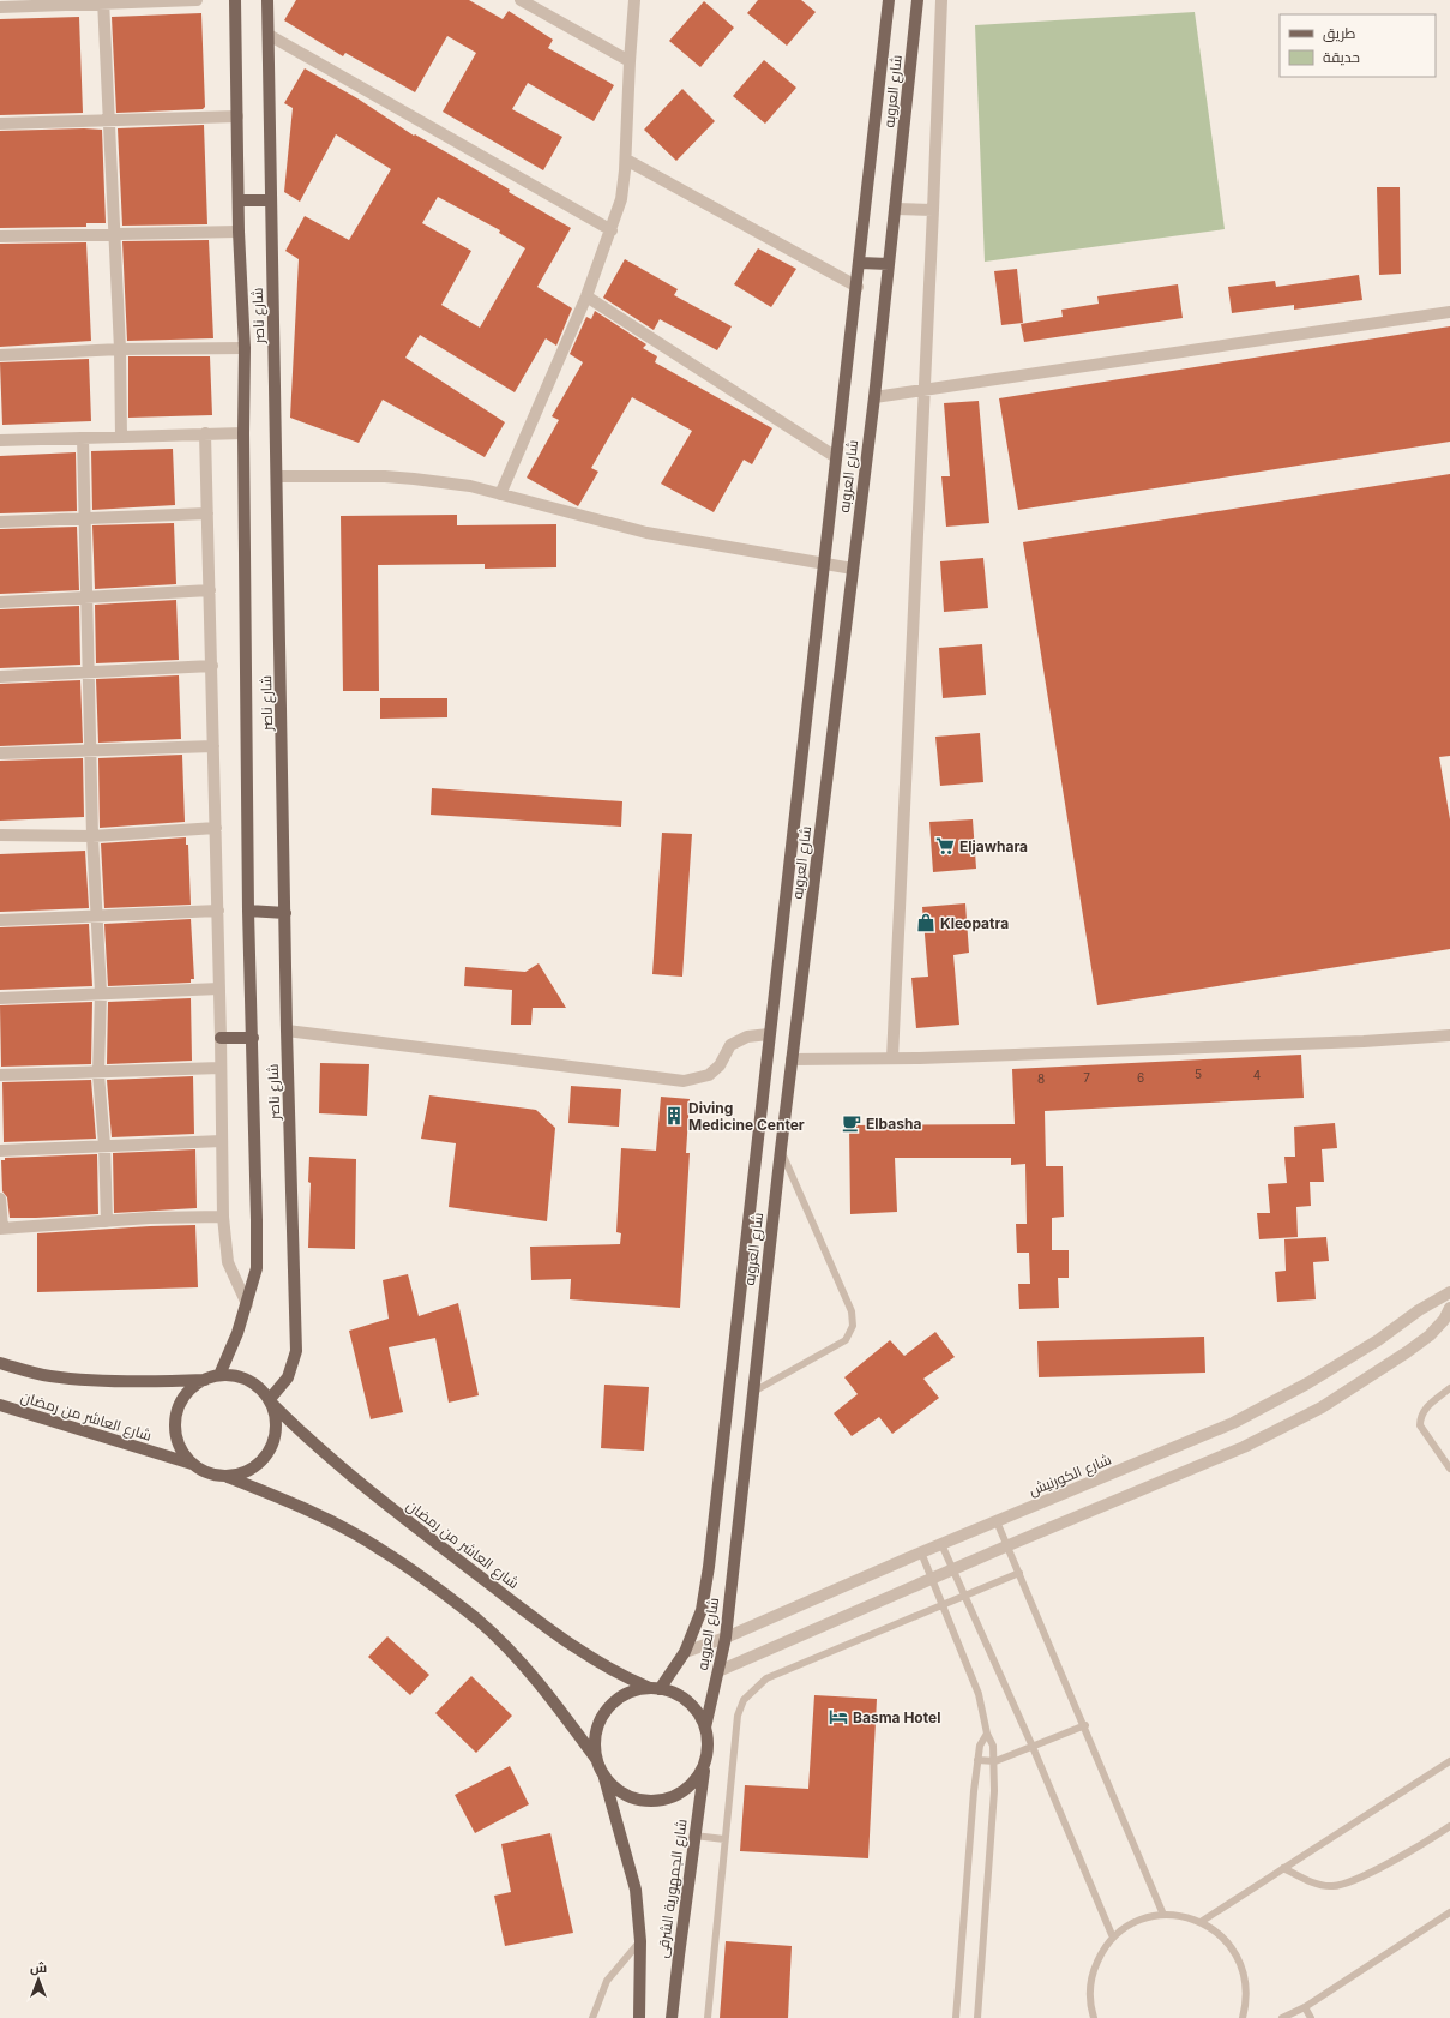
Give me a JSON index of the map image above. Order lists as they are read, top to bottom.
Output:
{
  "streets": {
    "main road": [
      "شارع العروبه",
      "شارع ناصر",
      "شارع العاشر من رمضان",
      "شارع الجمهورية الشرقى"
    ],
    "street": ["شارع الكورنيش"]
  },
  "crossings": [
    ["شارع العروبه", "شارع العاشر من رمضان"],
    ["شارع العروبه", "شارع الكورنيش"],
    ["شارع العروبه", "شارع الجمهورية الشرقى"],
    ["شارع ناصر", "شارع العاشر من رمضان"],
    ["شارع العاشر من رمضان", "شارع الجمهورية الشرقى"]
  ],
  "places": {
    "supermarket": ["Eljawhara"],
    "shop": ["Kleopatra"],
    "building": ["Diving Medicine Center"],
    "cafe": ["Elbasha"],
    "hotel": ["Basma Hotel"]
  },
  "house_numbers": [
    "5",
    "4",
    "7",
    "6",
    "8"
  ],
  "legend": ["طريق", "حديقة"],
  "north": "top"
}
